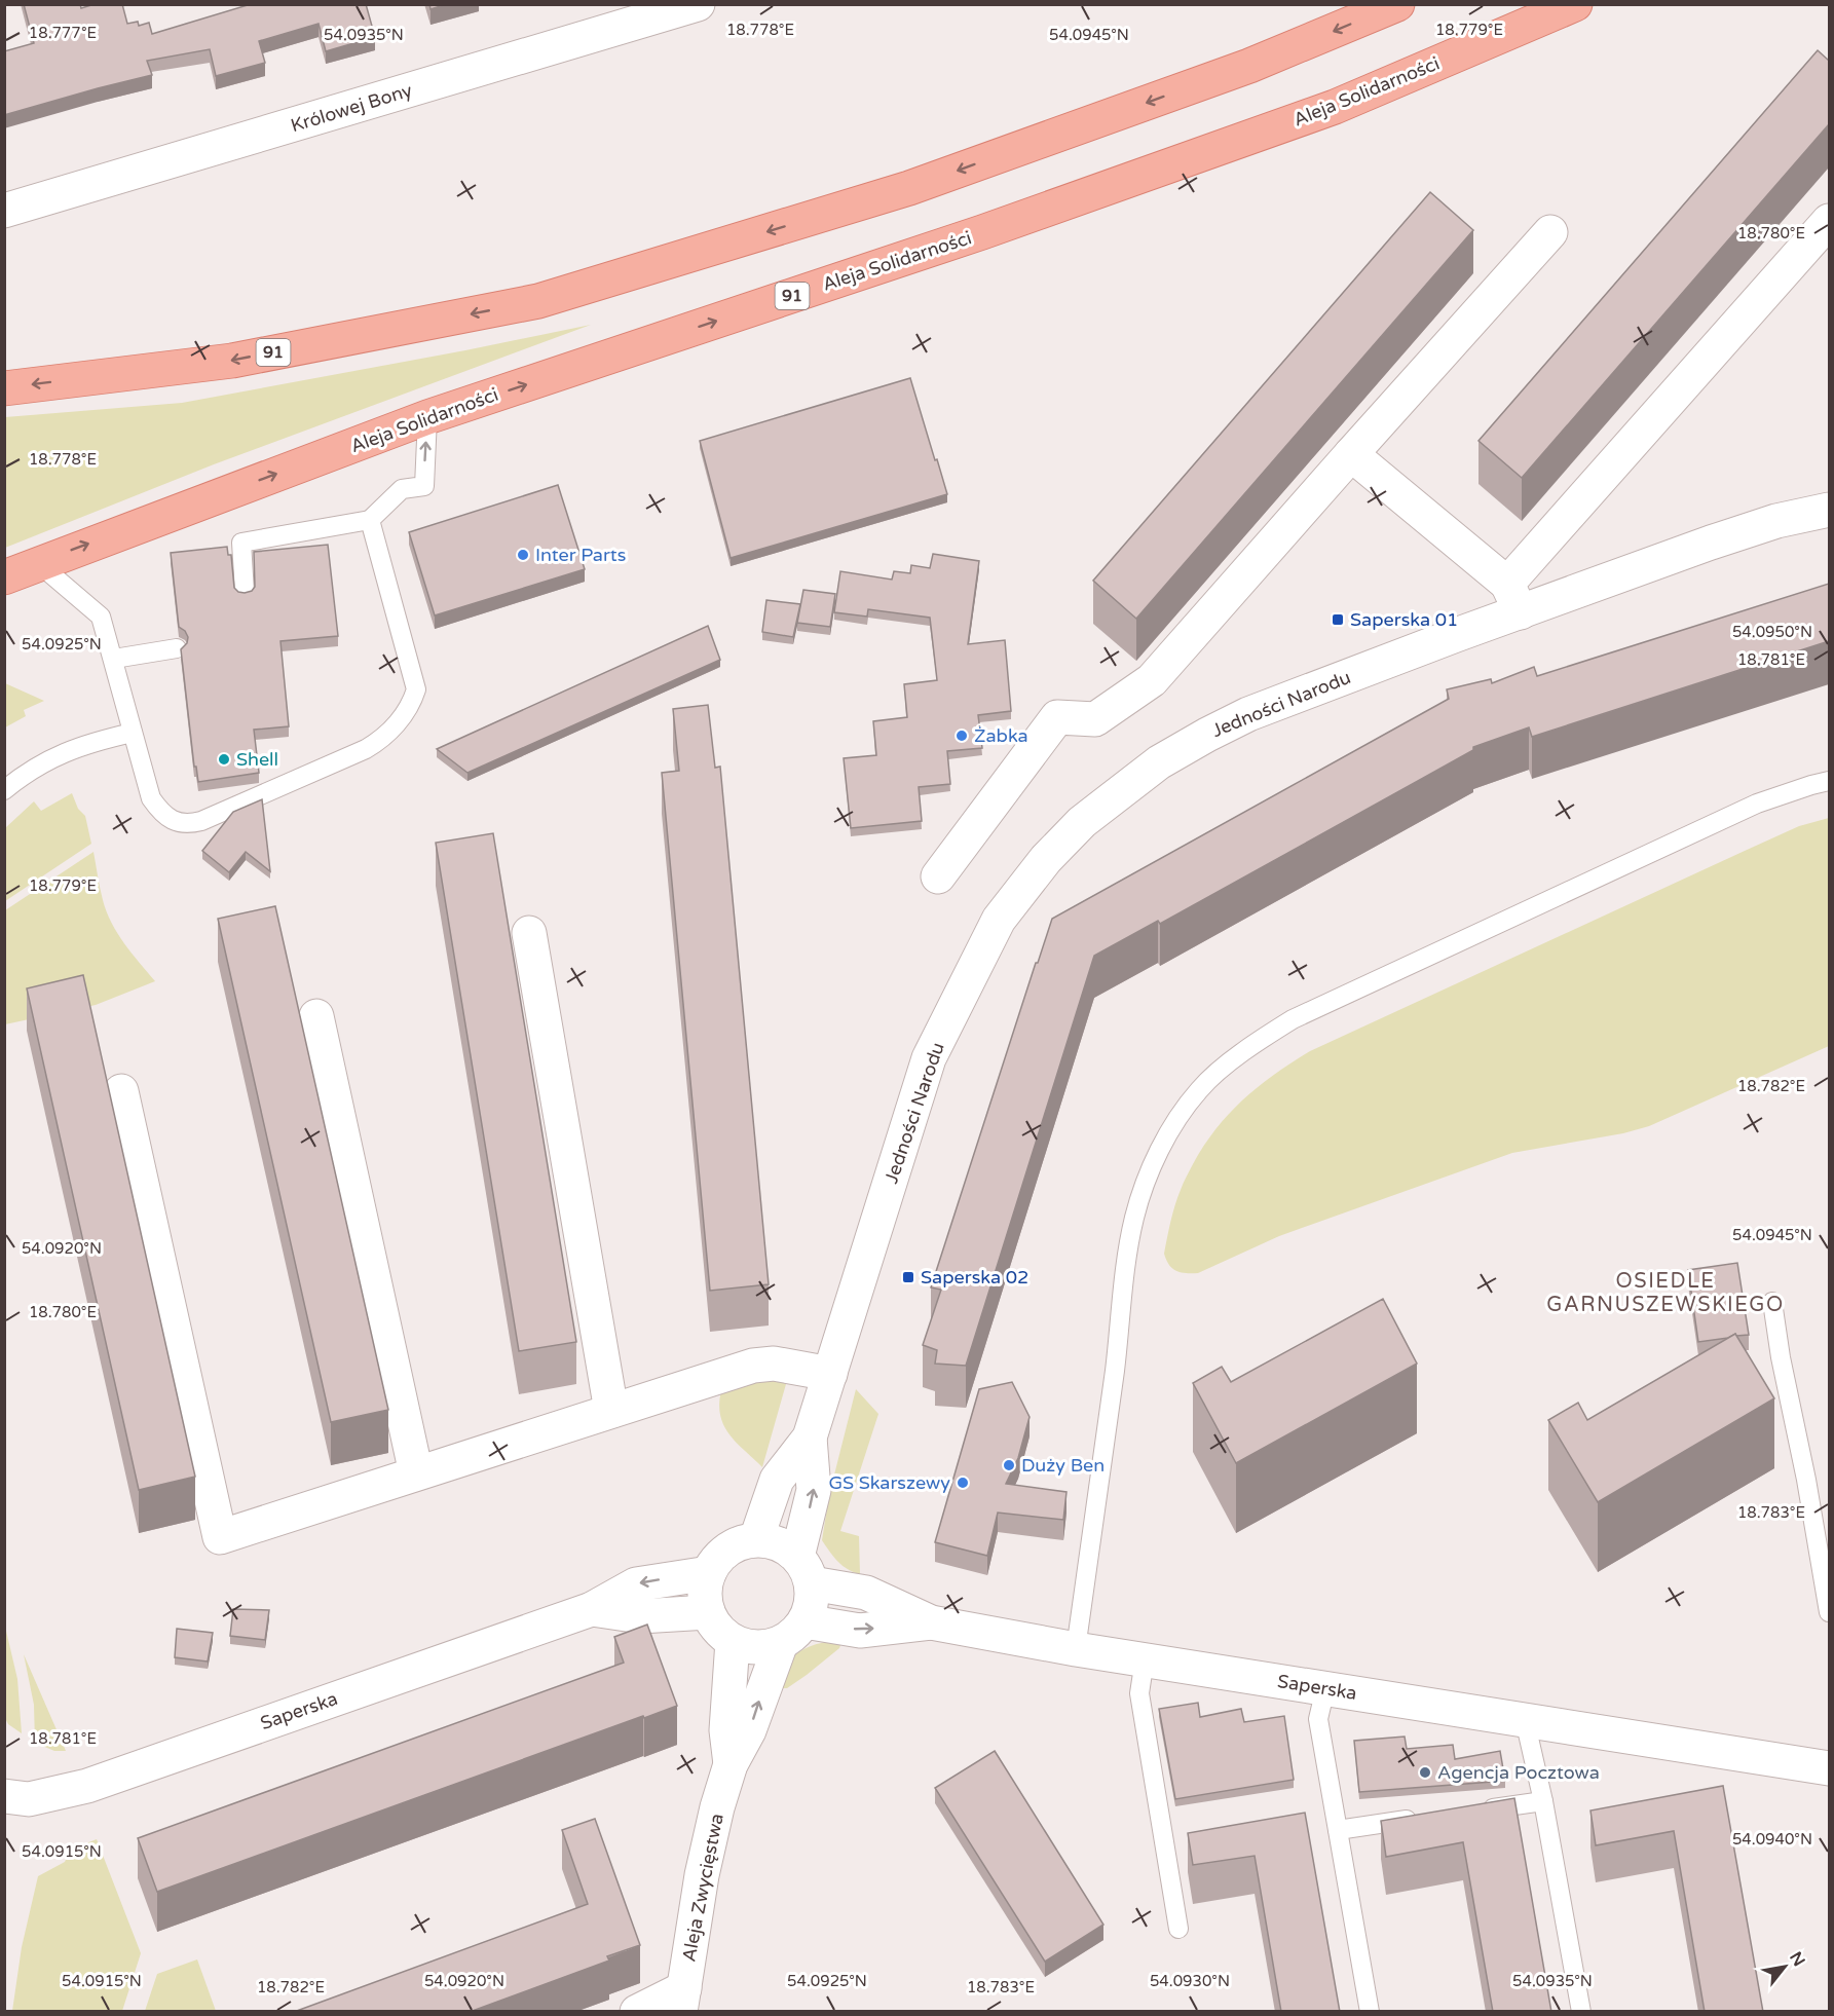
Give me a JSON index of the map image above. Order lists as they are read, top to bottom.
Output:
{
  "streets": {
    "main road": ["Aleja Solidarności", "91"],
    "street": [
      "Królowej Bony",
      "Jedności Narodu",
      "Saperska",
      "Aleja Zwycięstwa"
    ]
  },
  "crossings": [
    ["Jedności Narodu", "Saperska"],
    ["Jedności Narodu", "Aleja Zwycięstwa"],
    ["Saperska", "Aleja Zwycięstwa"]
  ],
  "districts": ["OSIEDLE GARNUSZEWSKIEGO"],
  "places": {
    "other": [
      "Inter Parts",
      "Żabka",
      "Shell",
      "Duży Ben",
      "GS Skarszewy",
      "Agencja Pocztowa"
    ],
    "transit": ["Saperska 01", "Saperska 02"]
  },
  "north": "top right",
  "coordinates": [
    "18.778°E",
    "18.779°E",
    "18.777°E",
    "54.0935°N",
    "54.0945°N",
    "18.780°E",
    "54.0950°N",
    "54.0925°N",
    "18.781°E",
    "18.782°E",
    "54.0920°N",
    "18.783°E",
    "54.0940°N",
    "54.0915°N",
    "54.0930°N"
  ]
}
